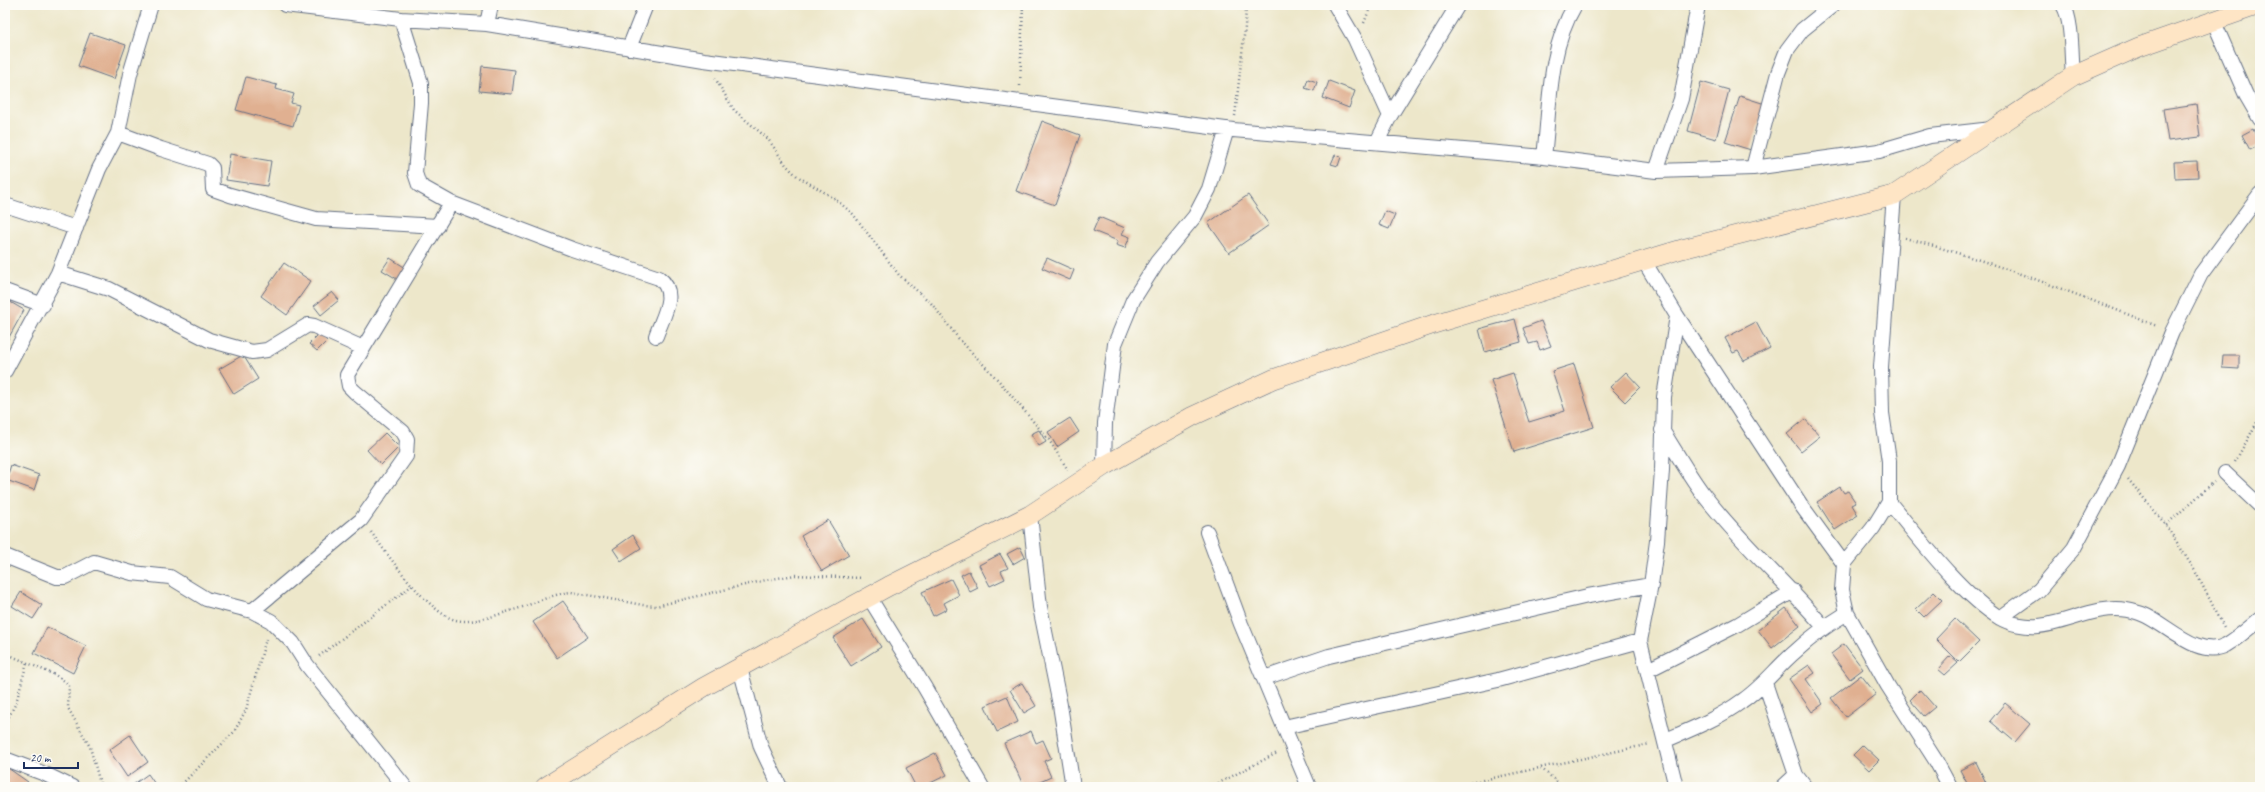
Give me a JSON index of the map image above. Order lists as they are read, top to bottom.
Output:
{
  "scale_bar": "20 m"
}
